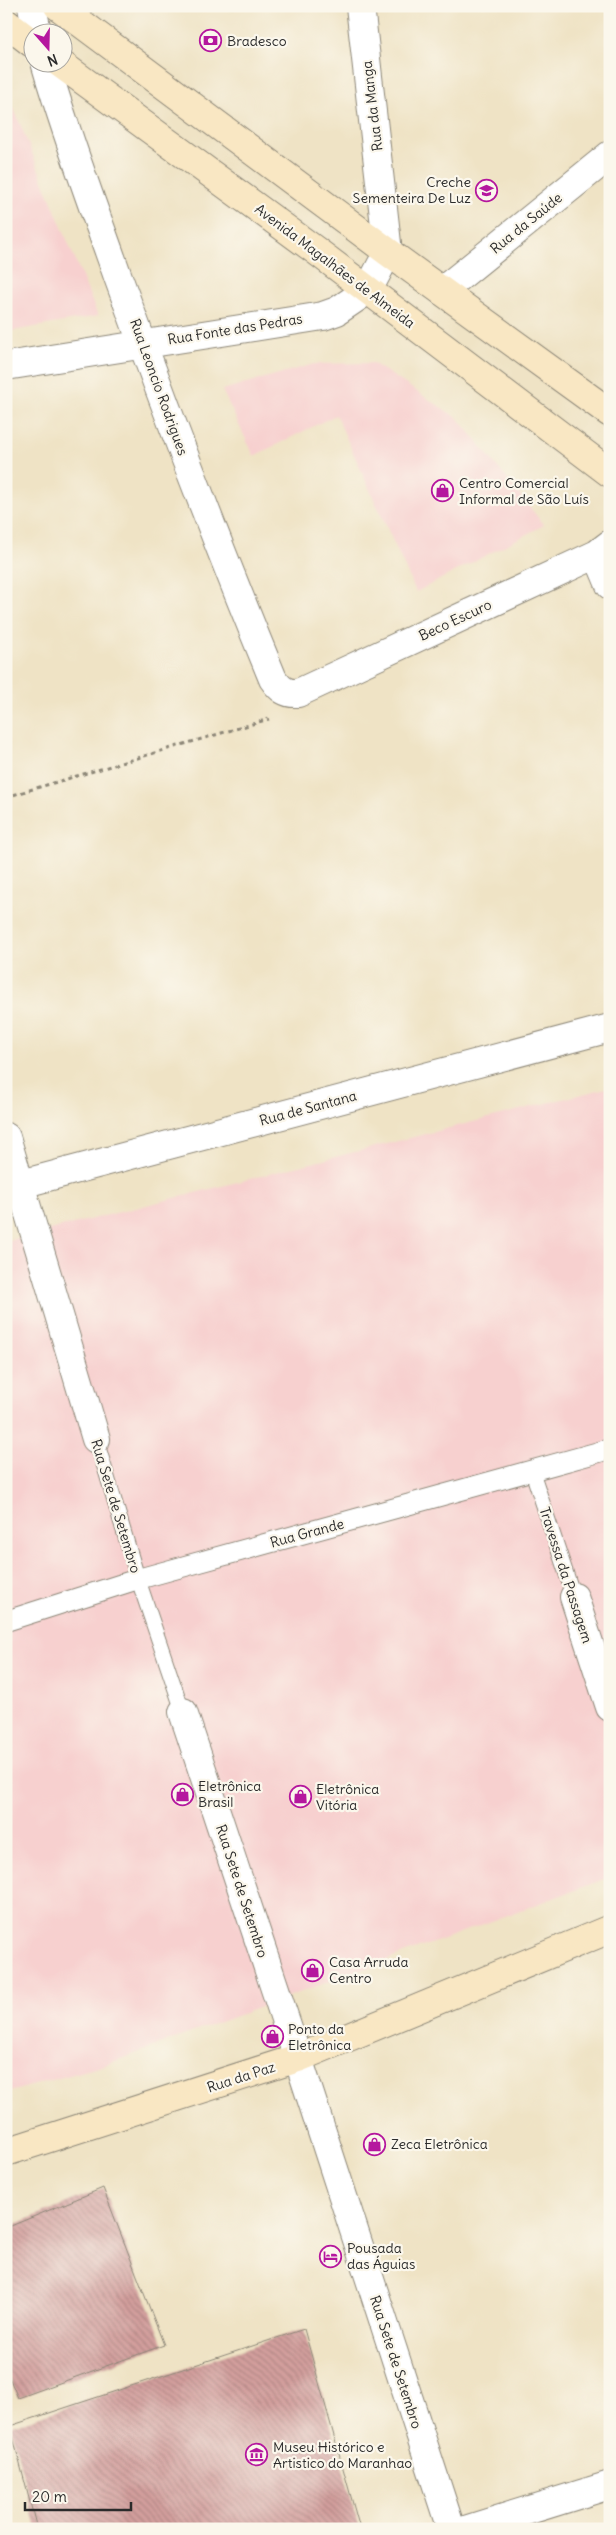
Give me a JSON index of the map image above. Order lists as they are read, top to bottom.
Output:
{
  "streets": {
    "main road": ["Avenida Magalhães de Almeida", "Rua da Paz"],
    "street": [
      "Rua da Manga",
      "Rua da Saúde",
      "Rua Fonte das Pedras",
      "Rua Leoncio Rodrigues",
      "Beco Escuro",
      "Rua de Santana",
      "Rua Sete de Setembro",
      "Rua Grande",
      "Travessa da Passagem"
    ]
  },
  "crossings": [
    ["Avenida Magalhães de Almeida", "Rua Fonte das Pedras"],
    ["Rua Fonte das Pedras", "Rua Leoncio Rodrigues"],
    ["Rua Leoncio Rodrigues", "Beco Escuro"],
    ["Rua de Santana", "Rua Sete de Setembro"],
    ["Rua Sete de Setembro", "Rua Grande"],
    ["Rua Sete de Setembro", "Rua da Paz"],
    ["Rua Grande", "Travessa da Passagem"]
  ],
  "places": {
    "bank": ["Bradesco"],
    "school or university": ["Creche Sementeira De Luz"],
    "shop": [
      "Centro Comercial Informal de São Luís",
      "Eletrônica Brasil",
      "Eletrônica Vitória",
      "Casa Arruda Centro",
      "Ponto da Eletrônica",
      "Zeca Eletrônica"
    ],
    "hotel": ["Pousada das Águias"],
    "museum": ["Museu Histórico e Artistico do Maranhao"]
  },
  "scale_bar": "20 m",
  "north": "bottom"
}
